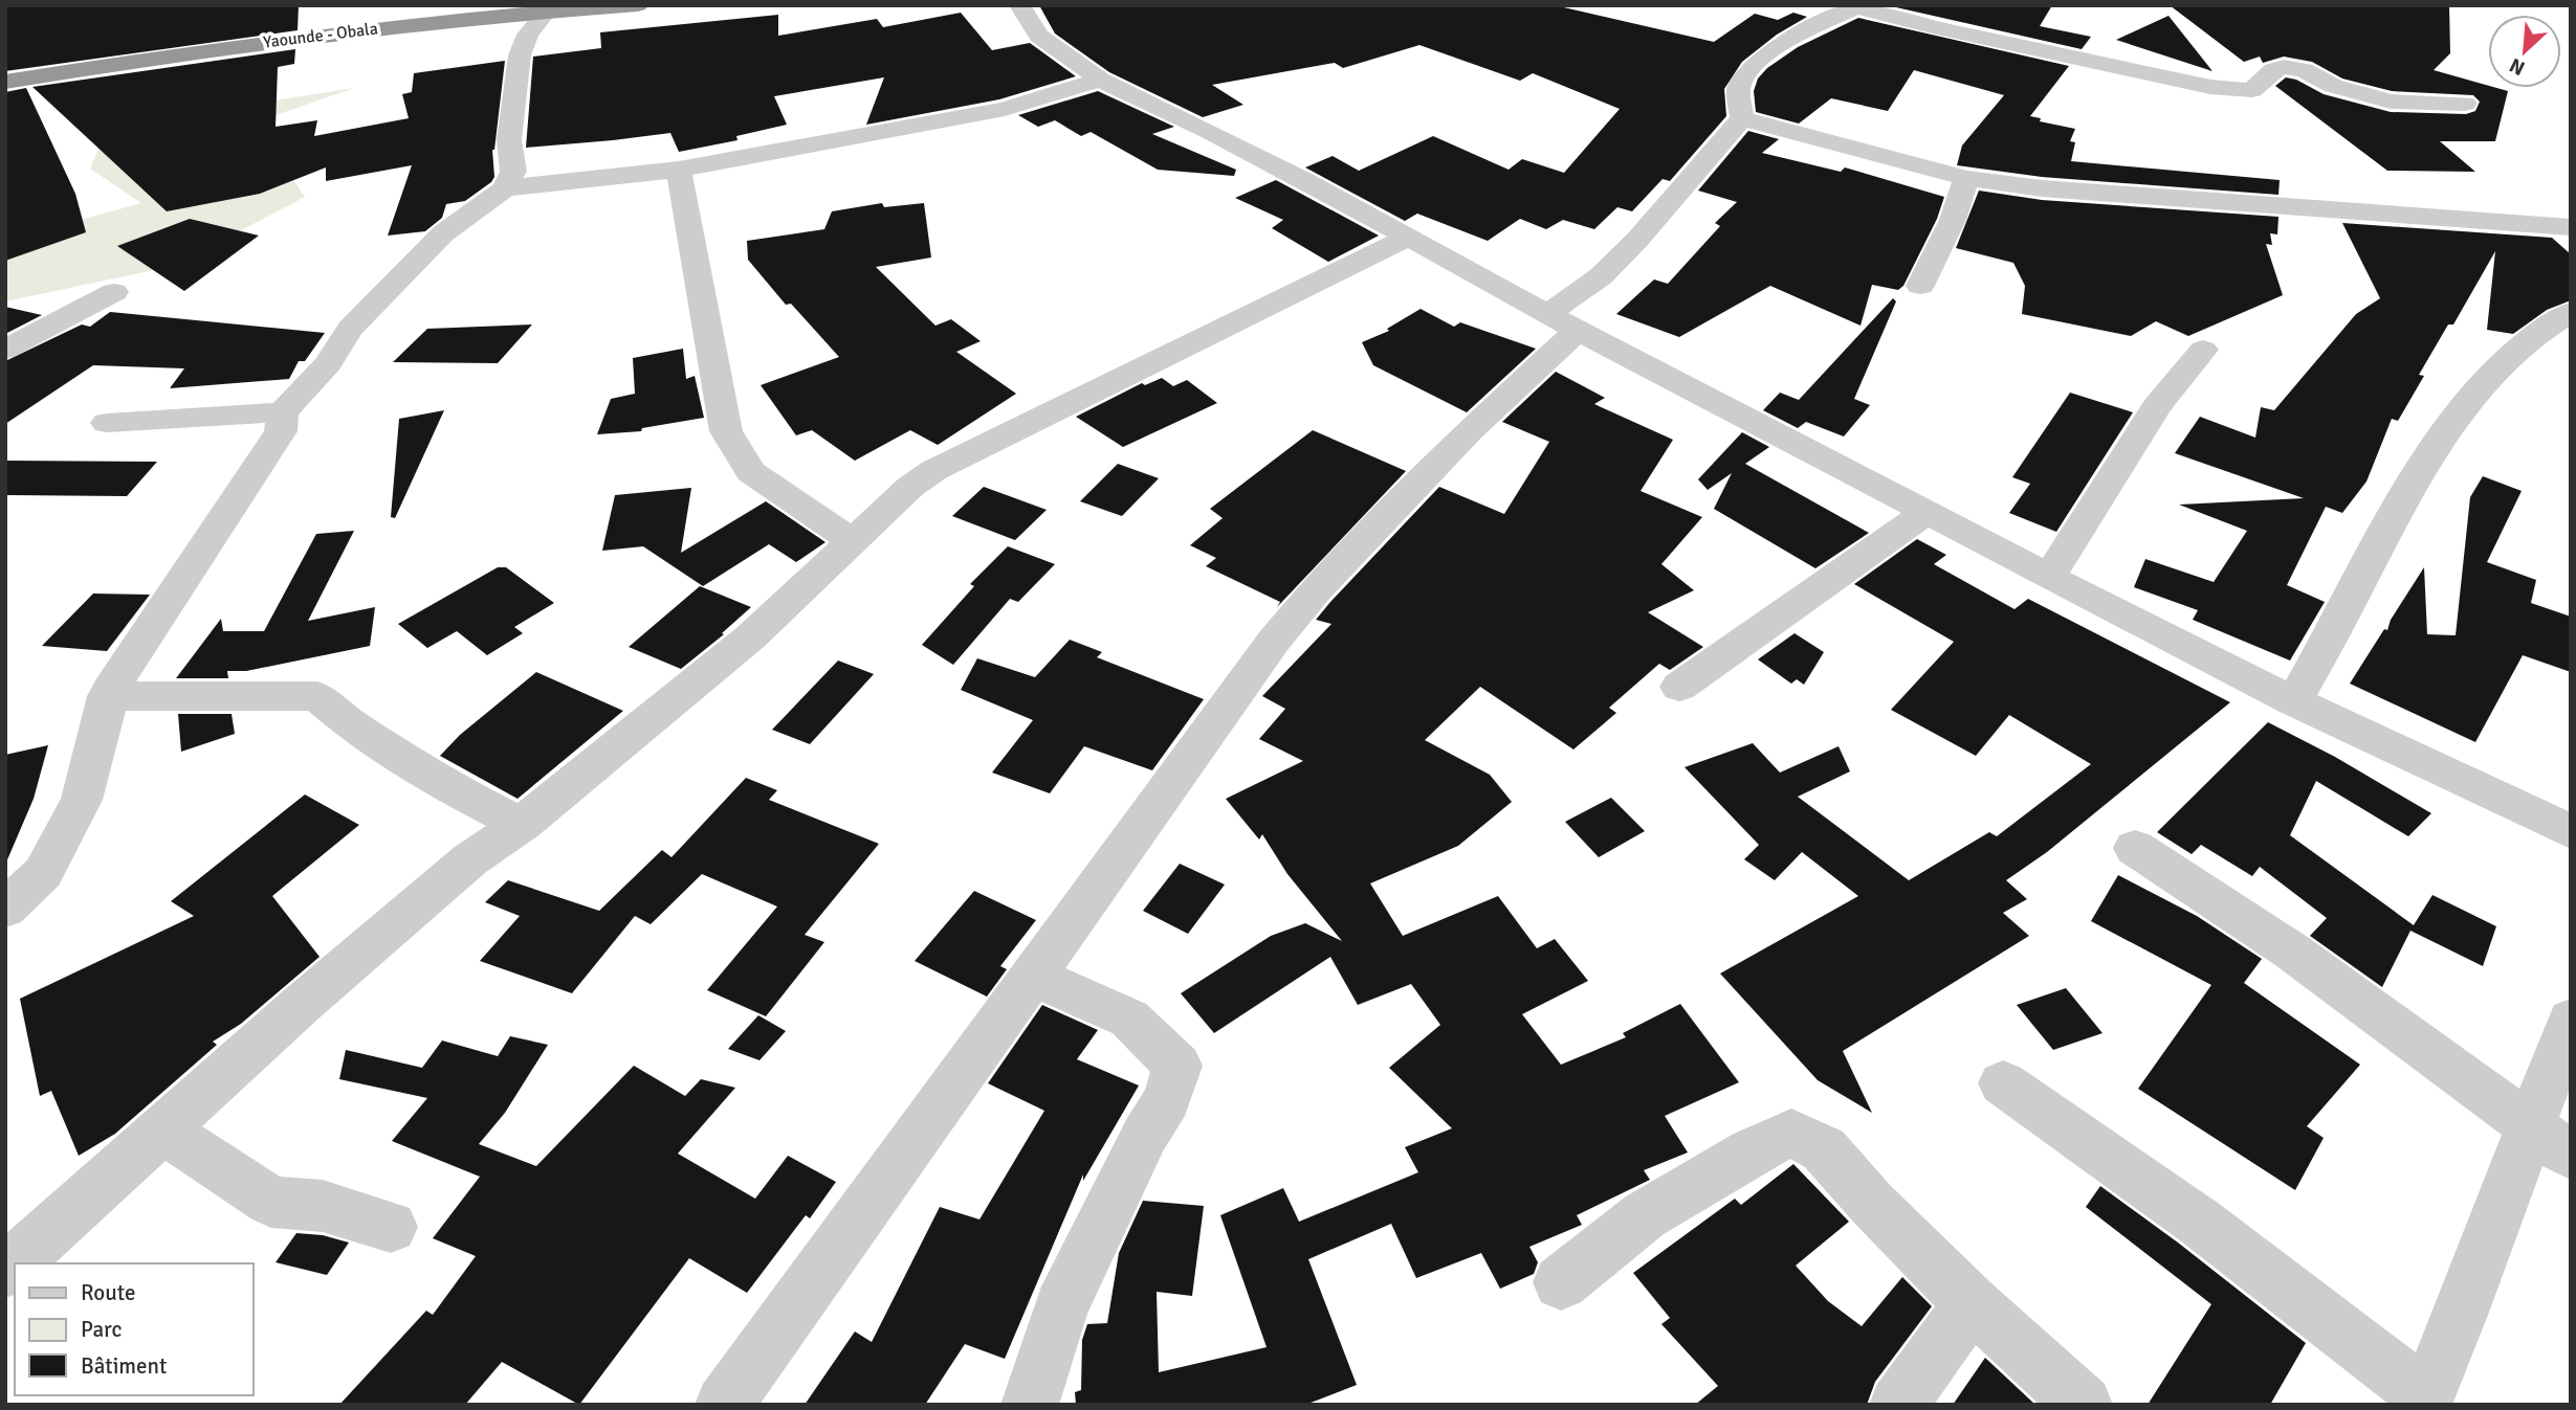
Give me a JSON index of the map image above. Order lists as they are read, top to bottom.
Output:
{
  "streets": {
    "highway": ["Yaounde - Obala"]
  },
  "legend": ["Route", "Parc", "Bâtiment"],
  "north": "bottom left"
}
